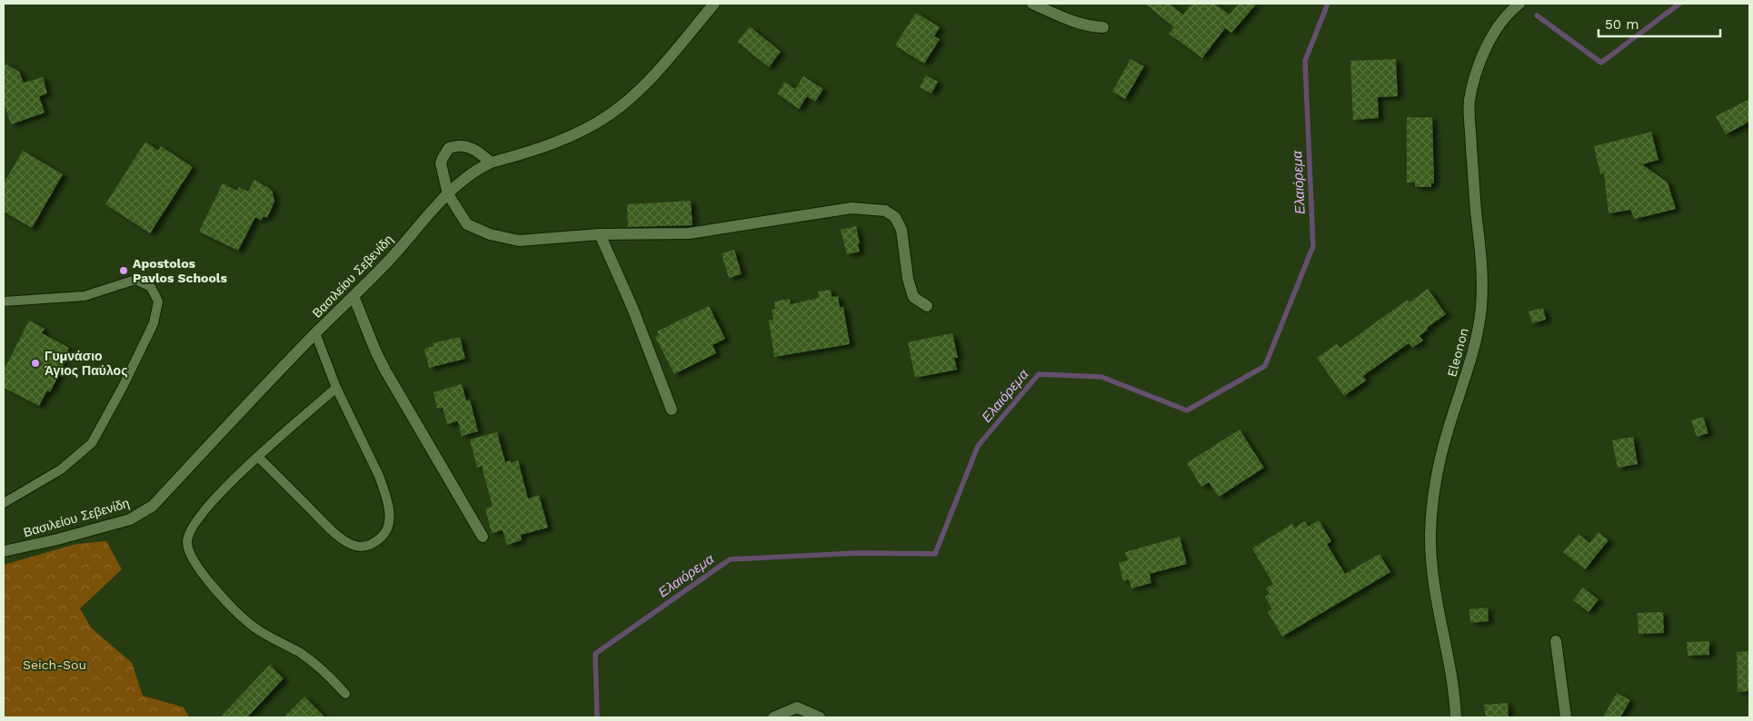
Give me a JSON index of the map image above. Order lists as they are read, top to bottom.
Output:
{
  "streets": {
    "street": ["Βασιλείου Σεβενίδη", "Eleonon"]
  },
  "water": ["Ελαιόρεμα"],
  "parks": ["Seich-Sou"],
  "places": ["Apostolos Pavlos Schools", "Γυμνάσιο Άγιος Παύλος"],
  "scale_bar": "50 m"
}
